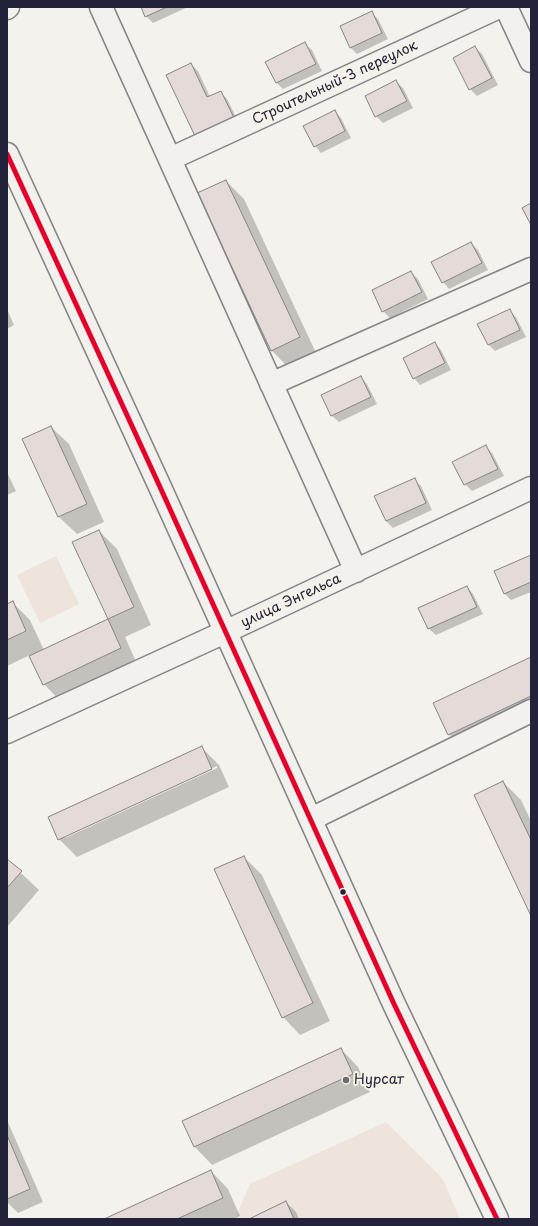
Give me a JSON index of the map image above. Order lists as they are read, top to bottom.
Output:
{
  "streets": {
    "street": ["Строительный-3 переулок", "улица Энгельса"]
  },
  "places": ["Нурсат"]
}
